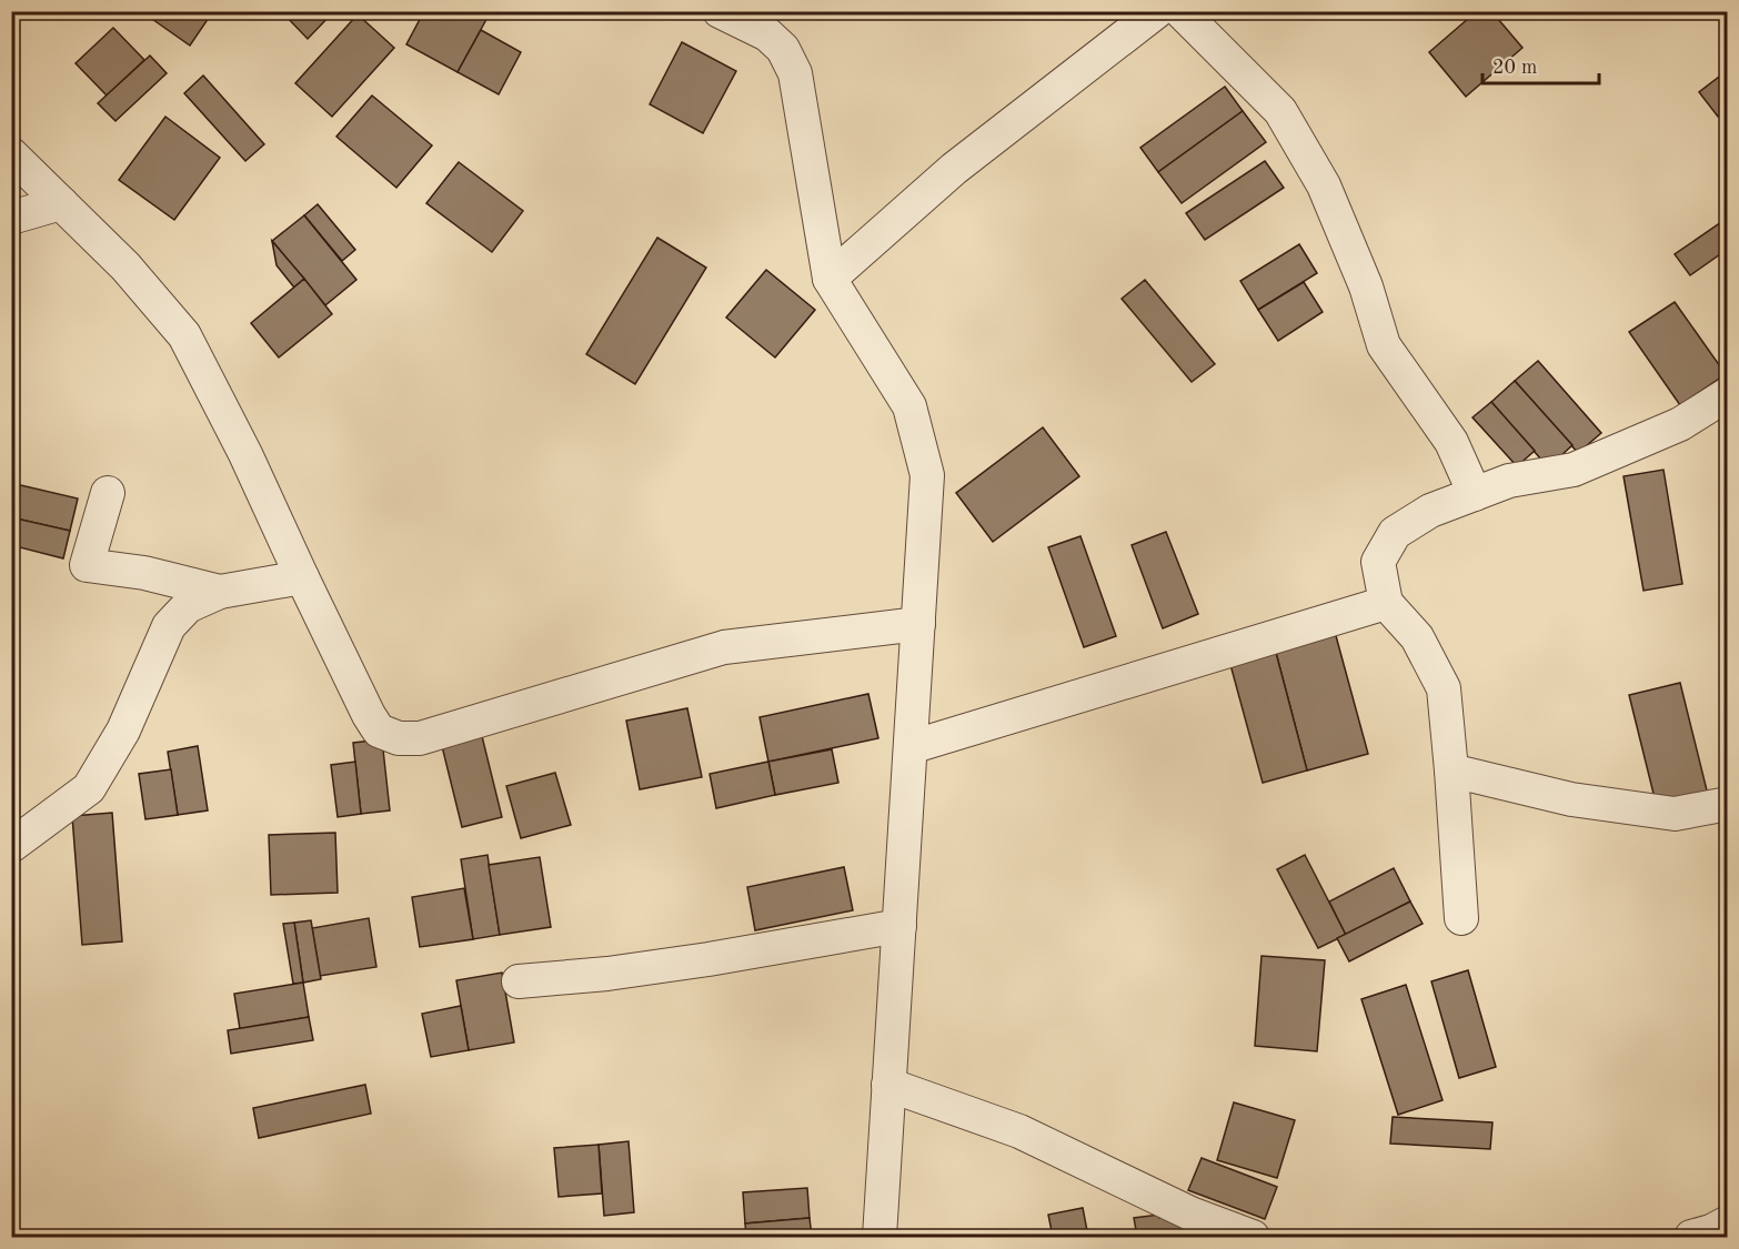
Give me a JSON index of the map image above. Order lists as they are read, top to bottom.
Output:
{
  "scale_bar": "20 m"
}
